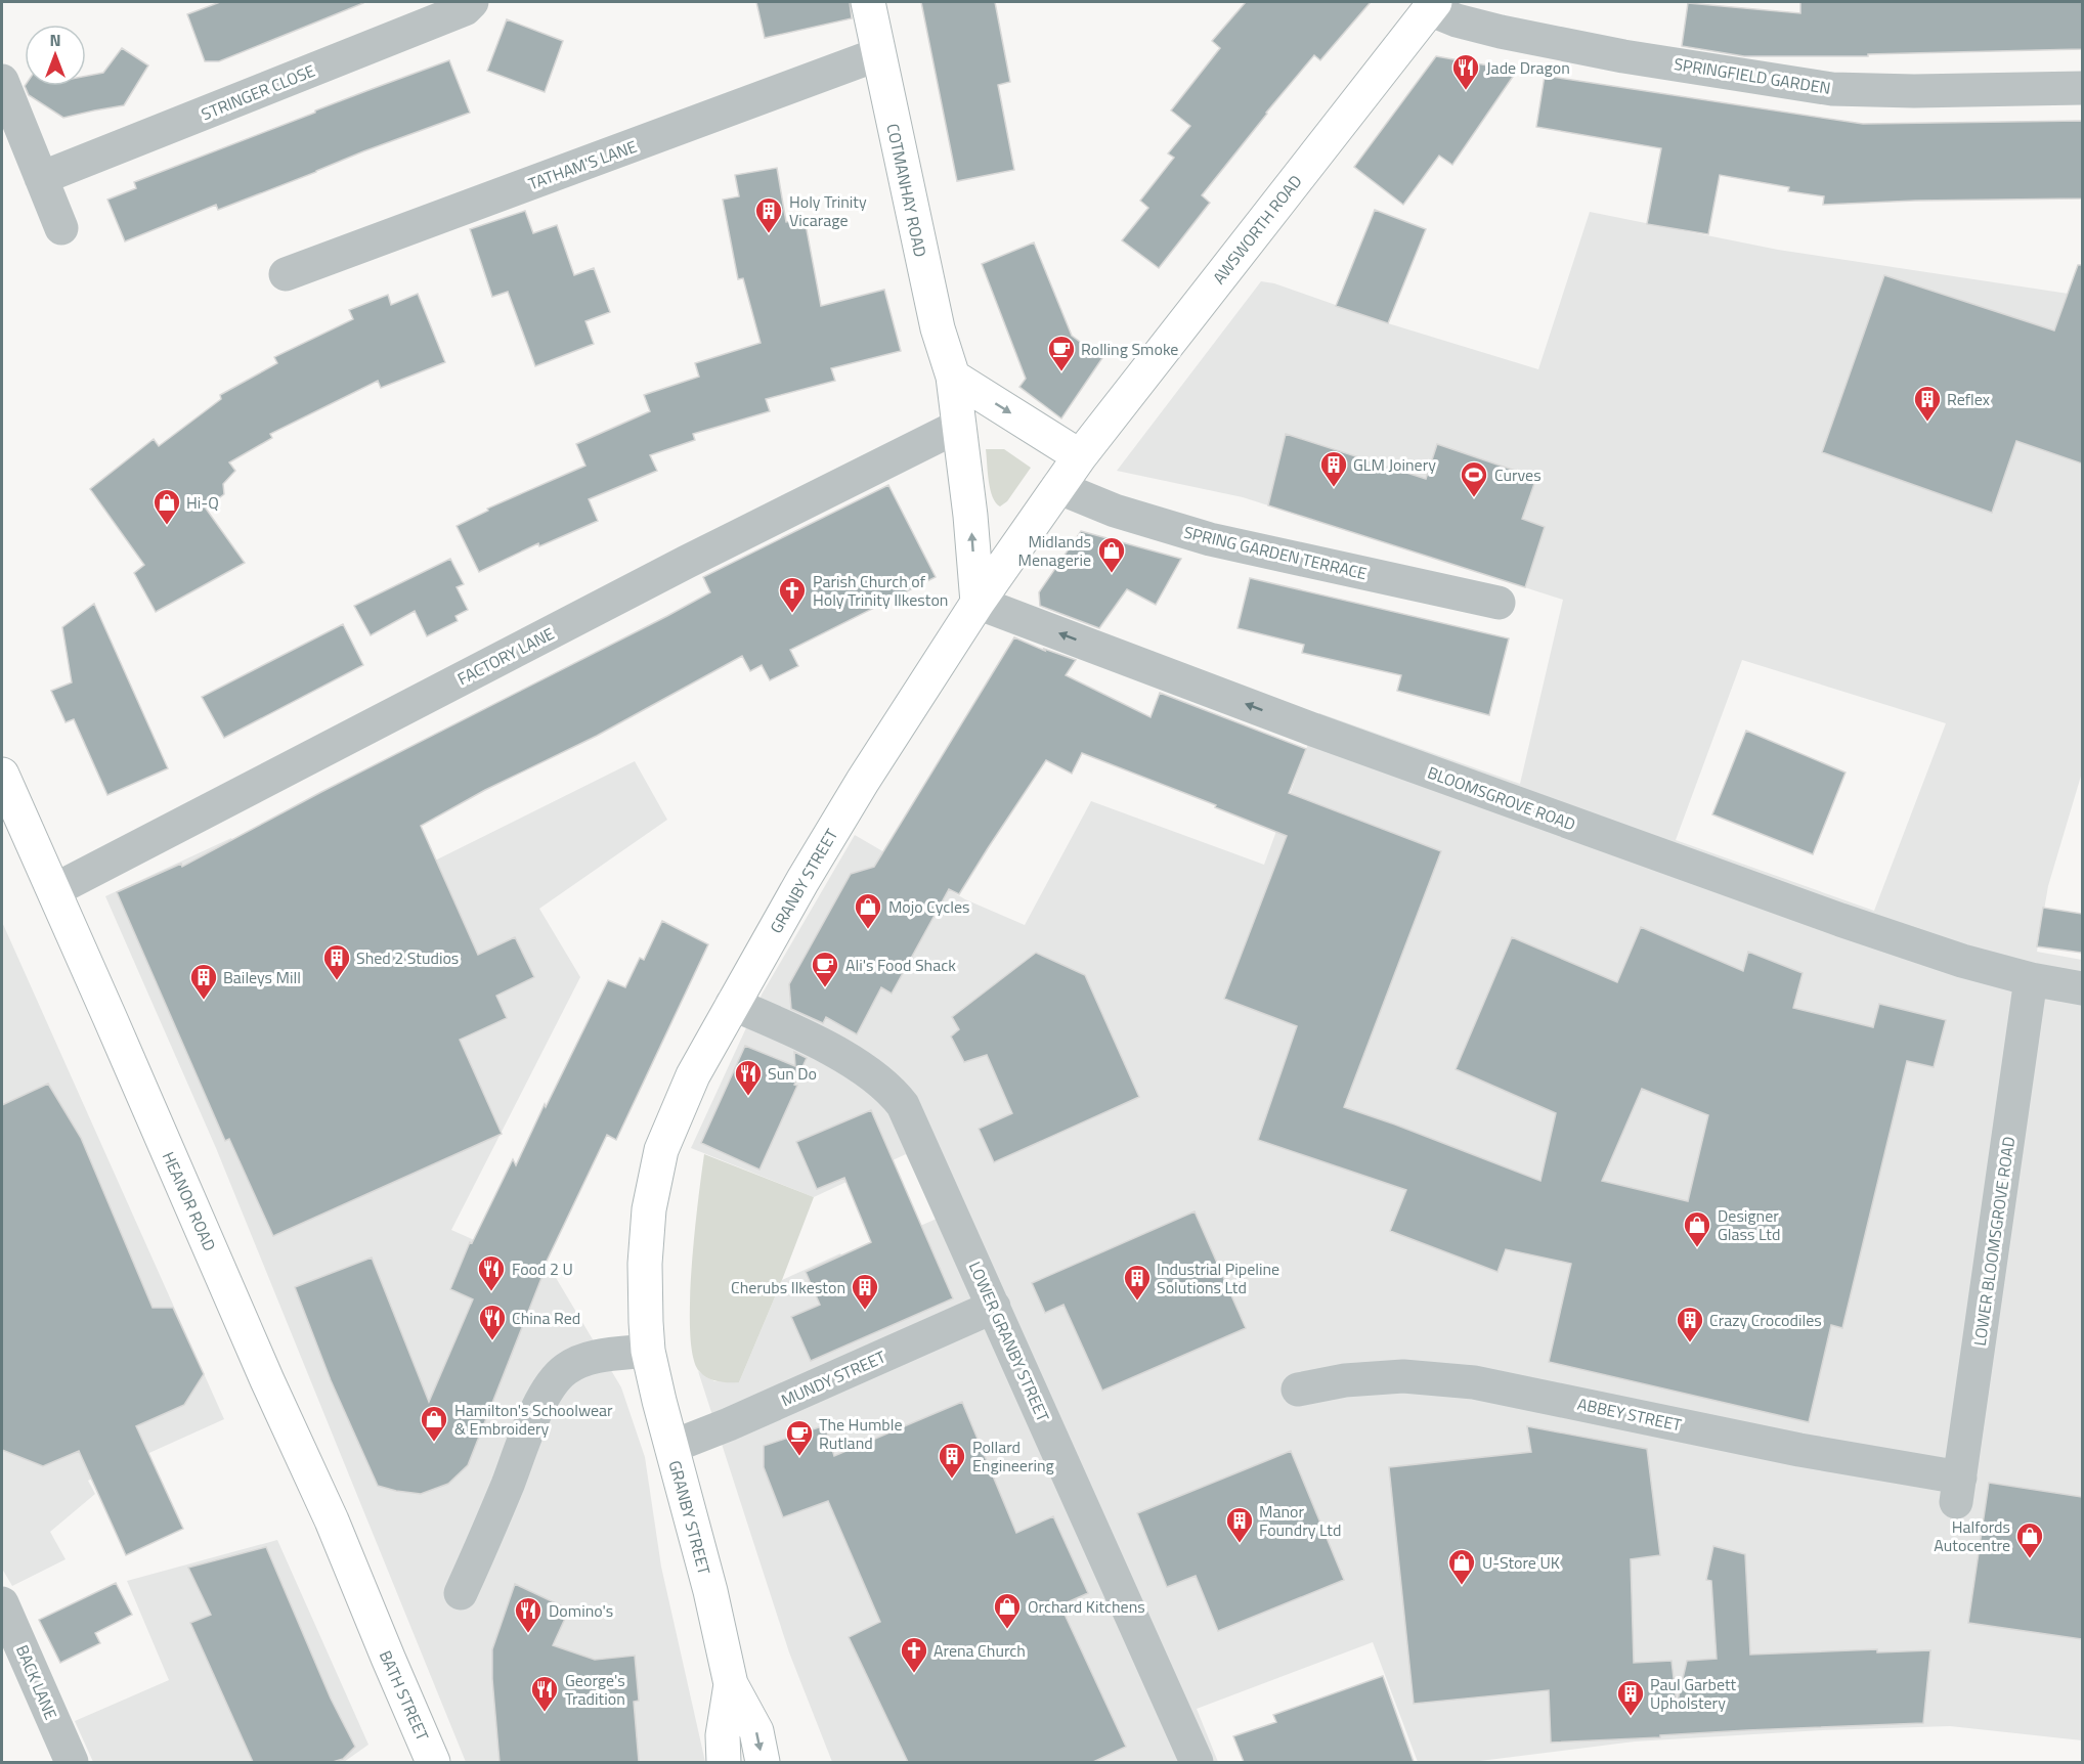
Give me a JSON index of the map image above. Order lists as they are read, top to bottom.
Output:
{
  "streets": {
    "street": [
      "SPRINGFIELD GARDEN",
      "STRINGER CLOSE",
      "TATHAM'S LANE",
      "COTMANHAY ROAD",
      "AWSWORTH ROAD",
      "SPRING GARDEN TERRACE",
      "FACTORY LANE",
      "BLOOMSGROVE ROAD",
      "GRANBY STREET",
      "HEANOR ROAD",
      "LOWER BLOOMSGROVE ROAD",
      "LOWER GRANBY STREET",
      "MUNDY STREET",
      "ABBEY STREET",
      "BACK LANE",
      "BATH STREET"
    ]
  },
  "crossings": [
    ["SPRINGFIELD GARDEN", "AWSWORTH ROAD"],
    ["TATHAM'S LANE", "COTMANHAY ROAD"],
    ["COTMANHAY ROAD", "FACTORY LANE"],
    ["COTMANHAY ROAD", "BLOOMSGROVE ROAD"],
    ["COTMANHAY ROAD", "GRANBY STREET"],
    ["AWSWORTH ROAD", "GRANBY STREET"],
    ["SPRING GARDEN TERRACE", "GRANBY STREET"],
    ["FACTORY LANE", "HEANOR ROAD"],
    ["BLOOMSGROVE ROAD", "GRANBY STREET"],
    ["BLOOMSGROVE ROAD", "LOWER BLOOMSGROVE ROAD"],
    ["GRANBY STREET", "LOWER GRANBY STREET"],
    ["GRANBY STREET", "MUNDY STREET"],
    ["HEANOR ROAD", "BATH STREET"],
    ["LOWER BLOOMSGROVE ROAD", "ABBEY STREET"],
    ["LOWER GRANBY STREET", "MUNDY STREET"]
  ],
  "one_way": ["BLOOMSGROVE ROAD"],
  "places": {
    "restaurant": [
      "Jade Dragon",
      "Sun Do",
      "Food 2 U",
      "China Red",
      "Domino's",
      "George's Tradition"
    ],
    "building": [
      "Holy Trinity Vicarage",
      "Reflex",
      "GLM Joinery",
      "Shed 2 Studios",
      "Baileys Mill",
      "Industrial Pipeline Solutions Ltd",
      "Cherubs Ilkeston",
      "Crazy Crocodiles",
      "Pollard Engineering",
      "Manor Foundry Ltd",
      "Paul Garbett Upholstery"
    ],
    "cafe": ["Rolling Smoke", "Ali's Food Shack", "The Humble Rutland"],
    "sports": ["Curves"],
    "shop": [
      "Hi-Q",
      "Midlands Menagerie",
      "Mojo Cycles",
      "Designer Glass Ltd",
      "Hamilton's Schoolwear & Embroidery",
      "Halfords Autocentre",
      "U-Store UK",
      "Orchard Kitchens"
    ],
    "church": ["Parish Church of Holy Trinity Ilkeston", "Arena Church"]
  },
  "north": "top"
}
